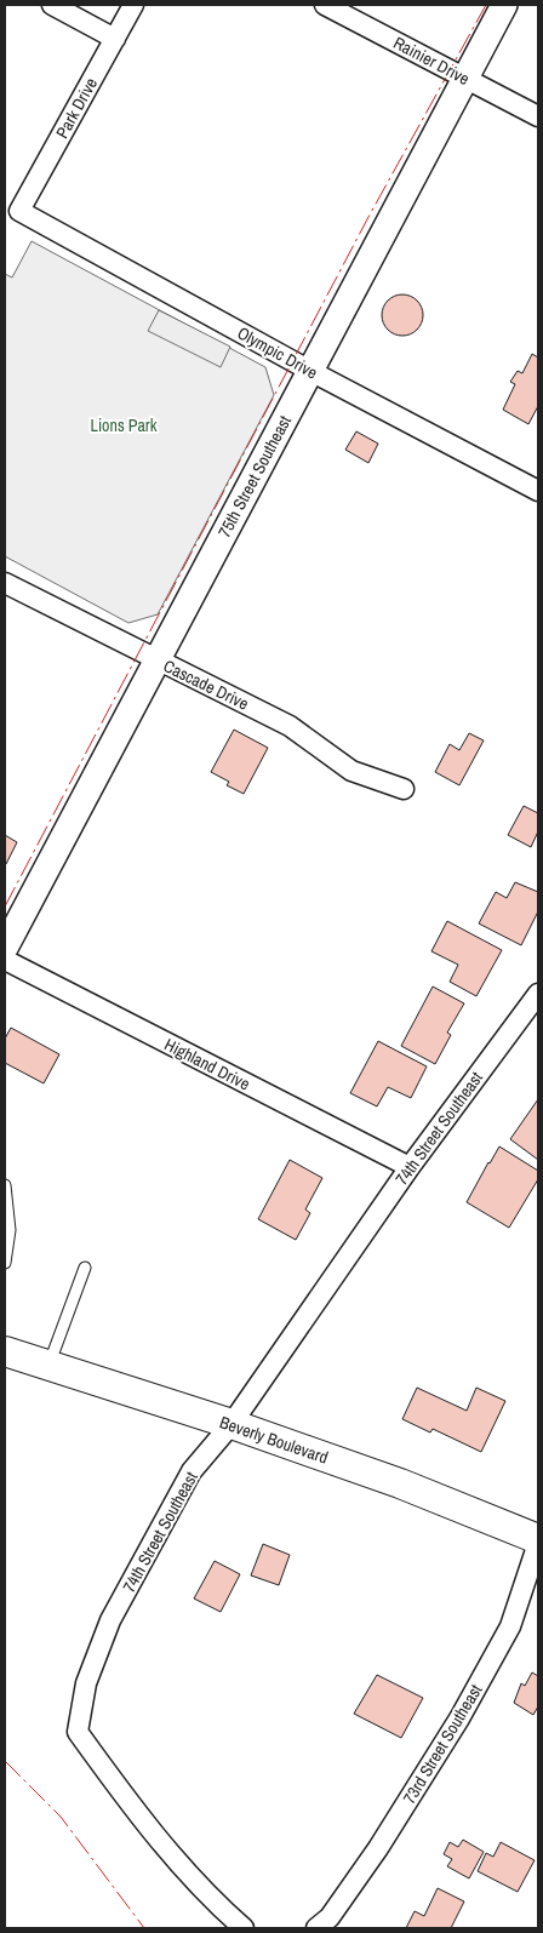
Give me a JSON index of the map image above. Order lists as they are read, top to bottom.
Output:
{
  "streets": {
    "main road": ["Beverly Boulevard"],
    "street": [
      "Rainier Drive",
      "Park Drive",
      "Olympic Drive",
      "75th Street Southeast",
      "Cascade Drive",
      "Highland Drive",
      "74th Street Southeast",
      "73rd Street Southeast"
    ]
  },
  "crossings": [
    ["Rainier Drive", "75th Street Southeast"],
    ["Park Drive", "Olympic Drive"],
    ["Olympic Drive", "75th Street Southeast"],
    ["75th Street Southeast", "Cascade Drive"],
    ["Highland Drive", "74th Street Southeast"],
    ["74th Street Southeast", "Beverly Boulevard"],
    ["Beverly Boulevard", "73rd Street Southeast"]
  ],
  "parks": ["Lions Park"]
}
